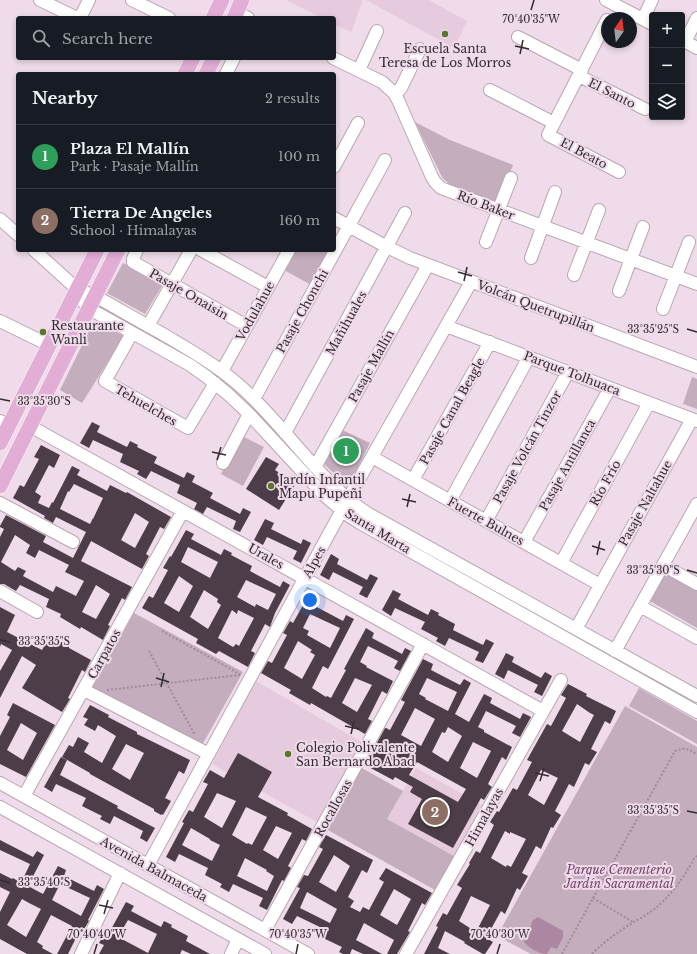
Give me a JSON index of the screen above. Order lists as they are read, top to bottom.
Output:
{
  "streets": {
    "street": [
      "El Santo",
      "El Beato",
      "Río Baker",
      "Pasaje Onaisin",
      "Volcán Quetrupillán",
      "Vodulahue",
      "Pasaje Chonchi",
      "Mañihuales",
      "Pasaje Mallín",
      "Parque Tolhuaca",
      "Tehuelches",
      "Pasaje Canal Beagle",
      "Pasaje Volcán Tinzor",
      "Pasaje Antillanca",
      "Río Frío",
      "Pasaje Naltahue",
      "Fuerte Bulnes",
      "Santa Marta",
      "Urales",
      "Alpes",
      "Carpatos",
      "Rocallosas",
      "Himalayas",
      "Avenida Balmaceda"
    ]
  },
  "crossings": [
    ["Pasaje Onaisin", "Vodulahue"],
    ["Volcán Quetrupillán", "Pasaje Chonchi"],
    ["Volcán Quetrupillán", "Mañihuales"],
    ["Volcán Quetrupillán", "Pasaje Mallín"],
    ["Volcán Quetrupillán", "Alpes"],
    ["Vodulahue", "Santa Marta"],
    ["Pasaje Chonchi", "Santa Marta"],
    ["Mañihuales", "Santa Marta"],
    ["Pasaje Mallín", "Santa Marta"],
    ["Parque Tolhuaca", "Pasaje Canal Beagle"],
    ["Parque Tolhuaca", "Pasaje Volcán Tinzor"],
    ["Parque Tolhuaca", "Pasaje Antillanca"],
    ["Parque Tolhuaca", "Río Frío"],
    ["Parque Tolhuaca", "Pasaje Naltahue"],
    ["Parque Tolhuaca", "Alpes"],
    ["Tehuelches", "Santa Marta"],
    ["Pasaje Canal Beagle", "Fuerte Bulnes"],
    ["Pasaje Volcán Tinzor", "Fuerte Bulnes"],
    ["Pasaje Antillanca", "Fuerte Bulnes"],
    ["Río Frío", "Fuerte Bulnes"],
    ["Pasaje Naltahue", "Fuerte Bulnes"],
    ["Pasaje Naltahue", "Santa Marta"],
    ["Fuerte Bulnes", "Alpes"],
    ["Santa Marta", "Alpes"],
    ["Urales", "Alpes"],
    ["Urales", "Carpatos"],
    ["Urales", "Rocallosas"],
    ["Urales", "Himalayas"],
    ["Alpes", "Avenida Balmaceda"],
    ["Carpatos", "Avenida Balmaceda"],
    ["Rocallosas", "Avenida Balmaceda"]
  ],
  "parks": ["Parque Cementerio Jardín Sacramental"],
  "places": [
    "Escuela Santa Teresa de Los Morros",
    "Restaurante Wanli",
    "Jardín Infantil Mapu Pupeñi",
    "Colegio Polivalente San Bernardo Abad"
  ],
  "north": "top",
  "page": {
    "map_buttons": ["+", "−"],
    "search": "Search here",
    "heading": ["Nearby", "2 results"],
    "list": [
      {
        "mark": "1",
        "name": "Plaza El Mallín",
        "note": "Park · Pasaje Mallín",
        "value": "100 m"
      },
      {
        "mark": "2",
        "name": "Tierra De Angeles",
        "note": "School · Himalayas",
        "value": "160 m"
      }
    ],
    "pins": ["1", "2"]
  },
  "coordinates": [
    "70°40'35\"W",
    "33°35'25\"S",
    "33°35'30\"S",
    "33°35'35\"S",
    "33°35'40\"S",
    "70°40'40\"W",
    "70°40'30\"W"
  ]
}
